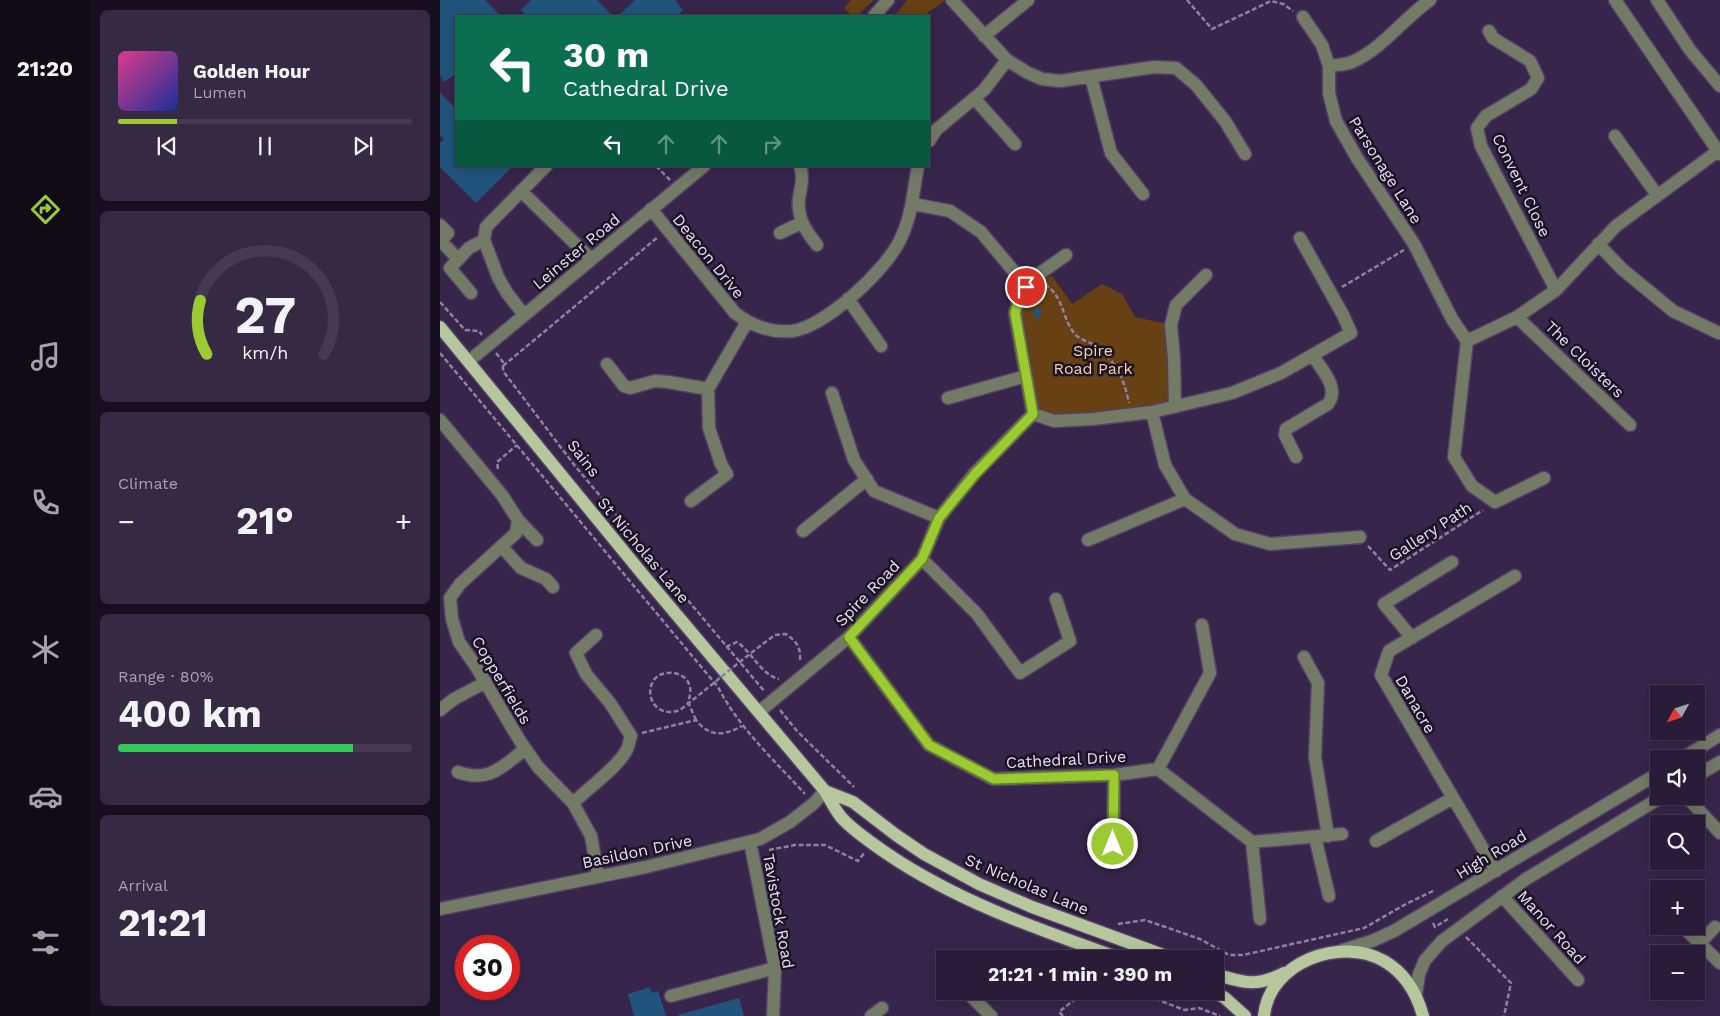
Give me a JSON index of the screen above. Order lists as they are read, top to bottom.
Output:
{
  "streets": {
    "main road": ["St Nicholas Lane"],
    "street": [
      "Parsonage Lane",
      "Convent Close",
      "Leinster Road",
      "Deacon Drive",
      "The Cloisters",
      "Spire Road",
      "Copperfields",
      "Danacre",
      "Cathedral Drive",
      "Basildon Drive",
      "High Road",
      "Tavistock Road",
      "Manor Road"
    ],
    "path": ["Sains", "Gallery Path"]
  },
  "crossings": [
    ["Leinster Road", "Deacon Drive"],
    ["Leinster Road", "Sains"],
    ["Leinster Road", "St Nicholas Lane"],
    ["Sains", "Spire Road"],
    ["St Nicholas Lane", "Spire Road"],
    ["St Nicholas Lane", "Basildon Drive"],
    ["Spire Road", "Cathedral Drive"],
    ["Copperfields", "Basildon Drive"],
    ["Danacre", "High Road"],
    ["Basildon Drive", "Tavistock Road"]
  ],
  "parks": ["Spire Road Park"],
  "north": "bottom left",
  "page": {
    "tabs": "21:20",
    "turn": ["30 m", "Cathedral Drive"],
    "song": ["Golden Hour", "Lumen"],
    "tile": [
      "Climate",
      ["Range · 80%", "400 km"],
      ["Arrival", "21:21"]
    ],
    "heat": ["−", "21°", "+"],
    "map_buttons": ["+", "−"],
    "limit": "30",
    "trip": "21:21 · 1 min · 390 m",
    "gauge": ["27", "km/h"]
  }
}
